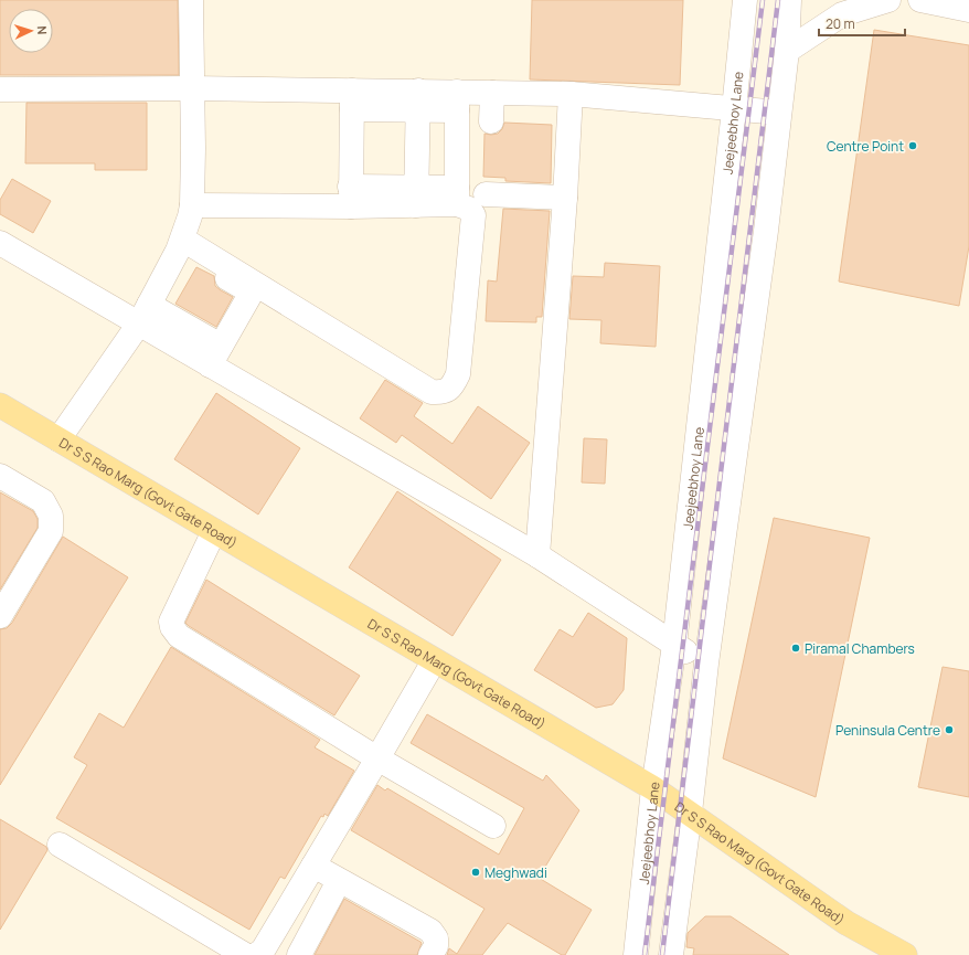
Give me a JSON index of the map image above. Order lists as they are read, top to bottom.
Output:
{
  "streets": {
    "main road": ["Dr S S Rao Marg (Govt Gate Road)"],
    "street": ["Jeejeebhoy Lane"]
  },
  "crossings": [
    ["Jeejeebhoy Lane", "Dr S S Rao Marg (Govt Gate Road)"]
  ],
  "places": [
    "Centre Point",
    "Piramal Chambers",
    "Peninsula Centre",
    "Meghwadi"
  ],
  "scale_bar": "20 m",
  "north": "right"
}
